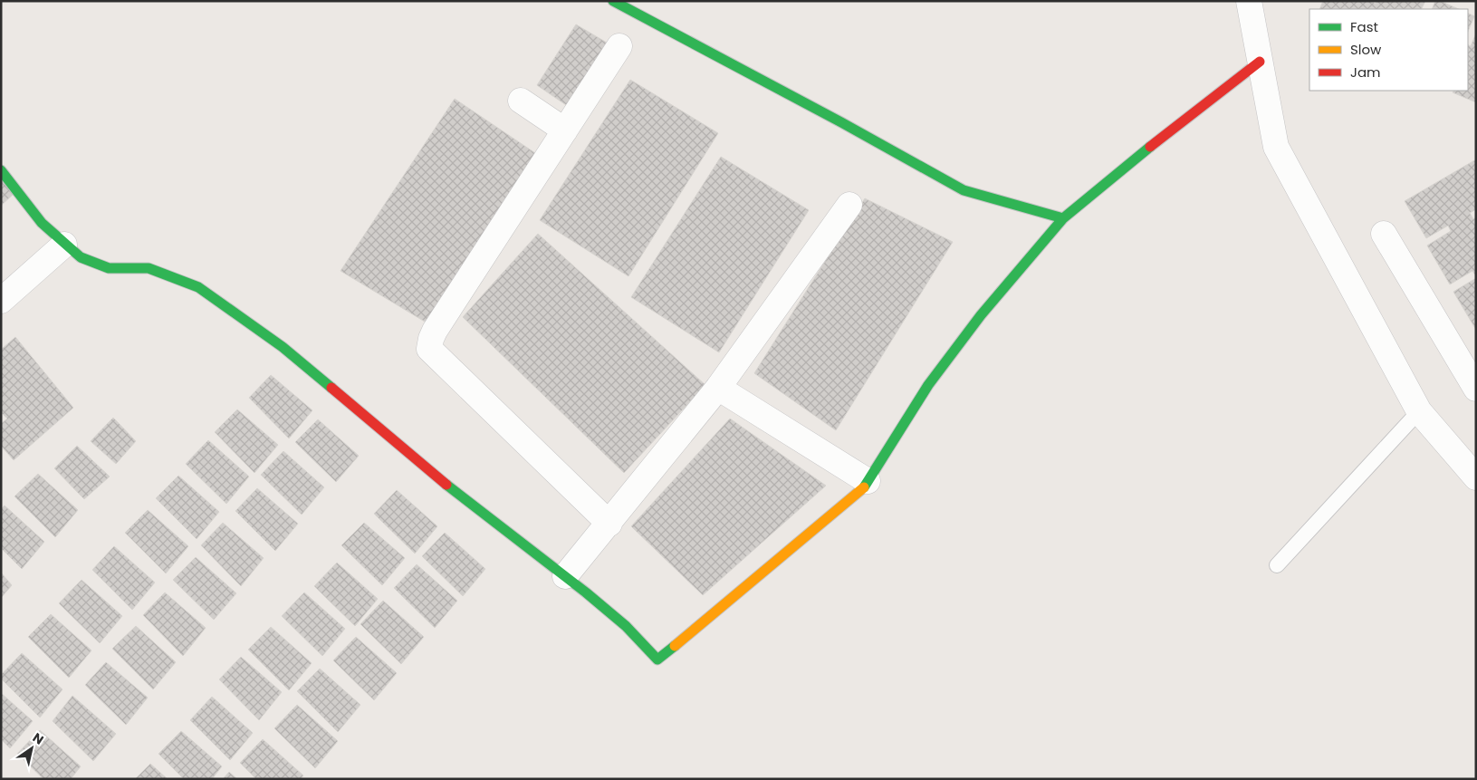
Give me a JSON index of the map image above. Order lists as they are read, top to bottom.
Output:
{
  "legend": ["Fast", "Slow", "Jam"],
  "north": "top right"
}
